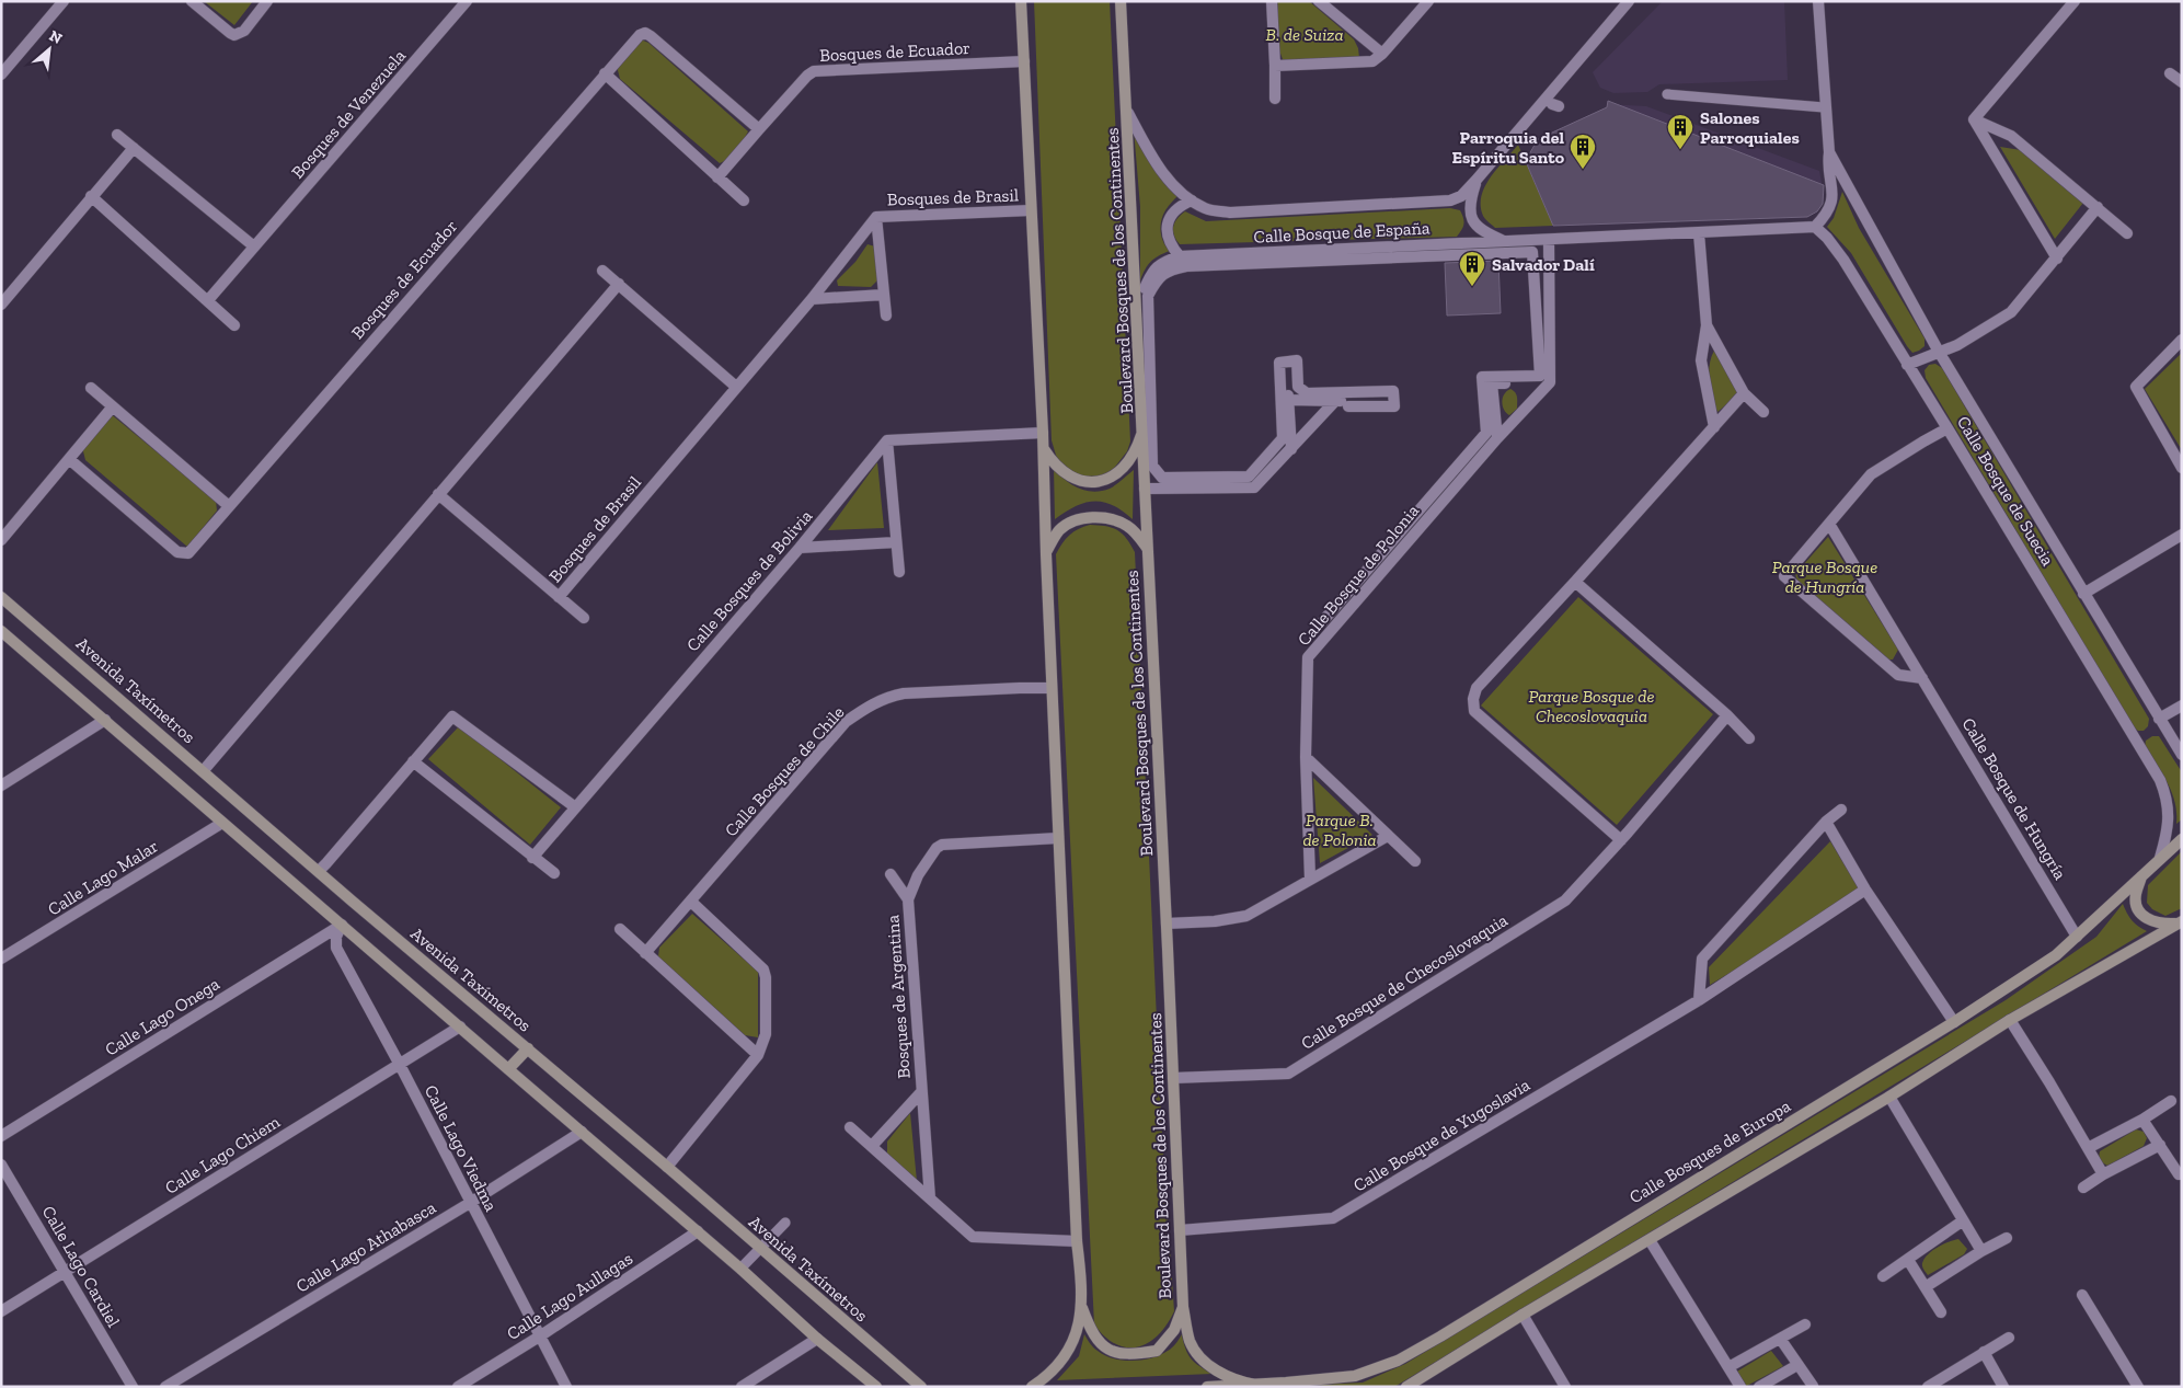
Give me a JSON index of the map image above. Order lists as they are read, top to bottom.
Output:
{
  "streets": {
    "street": [
      "Bosques de Ecuador",
      "Bosques de Venezuela",
      "Bosques de Brasil",
      "Calle Bosque de España",
      "Boulevard Bosques de los Continentes",
      "Calle Bosque de Suecia",
      "Calle Bosque de Polonia",
      "Calle Bosques de Bolivia",
      "Avenida Taxímetros",
      "Calle Bosques de Chile",
      "Calle Bosque de Hungría",
      "Calle Lago Malar",
      "Calle Bosque de Checoslovaquia",
      "Bosques de Argentina",
      "Calle Lago Onega",
      "Calle Bosque de Yugoslavia",
      "Calle Lago Viedma",
      "Calle Bosques de Europa",
      "Calle Lago Chiem",
      "Calle Lago Athabasca",
      "Calle Lago Cardiel",
      "Calle Lago Aullagas"
    ]
  },
  "crossings": [
    ["Calle Bosque de España", "Boulevard Bosques de los Continentes"],
    ["Calle Bosque de España", "Calle Bosque de Suecia"],
    ["Boulevard Bosques de los Continentes", "Calle Bosque de Checoslovaquia"],
    ["Boulevard Bosques de los Continentes", "Calle Bosque de Yugoslavia"],
    ["Boulevard Bosques de los Continentes", "Calle Bosques de Europa"],
    ["Calle Bosque de Suecia", "Calle Bosques de Europa"],
    ["Calle Bosque de Hungría", "Calle Bosques de Europa"],
    ["Calle Lago Onega", "Calle Lago Viedma"],
    ["Calle Lago Viedma", "Calle Lago Chiem"],
    ["Calle Lago Viedma", "Calle Lago Athabasca"],
    ["Calle Lago Viedma", "Calle Lago Aullagas"],
    ["Calle Lago Chiem", "Calle Lago Cardiel"]
  ],
  "parks": [
    "B. de Suiza",
    "Parque Bosque de Hungría",
    "Parque Bosque de Checoslovaquia",
    "Parque B. de Polonia"
  ],
  "places": {
    "building": ["Salones Parroquiales", "Parroquia del Espíritu Santo", "Salvador Dalí"]
  },
  "north": "top right"
}
